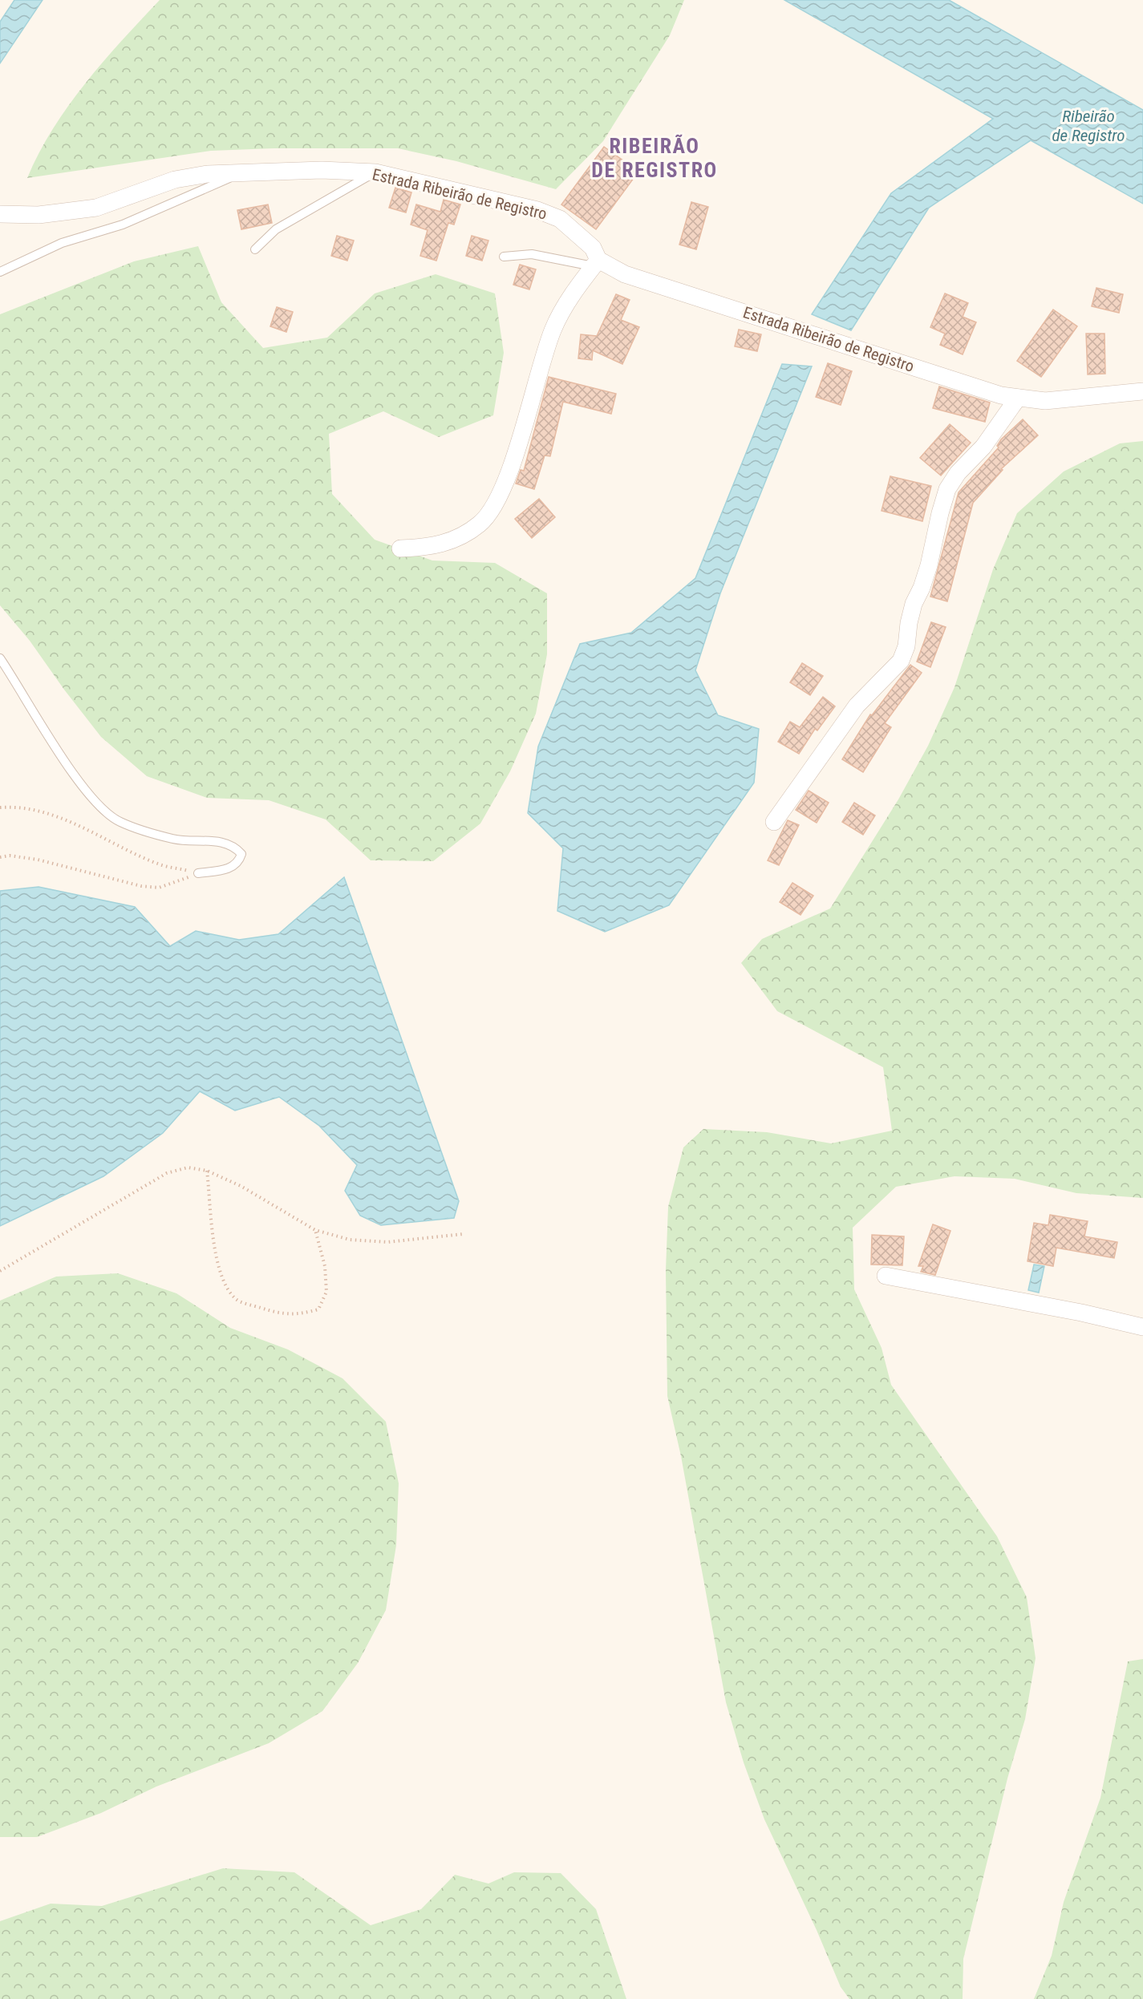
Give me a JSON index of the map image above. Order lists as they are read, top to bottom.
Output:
{
  "streets": {
    "street": ["Estrada Ribeirão de Registro"]
  },
  "districts": ["RIBEIRÃO DE REGISTRO"],
  "water": ["Ribeirão de Registro"]
}
